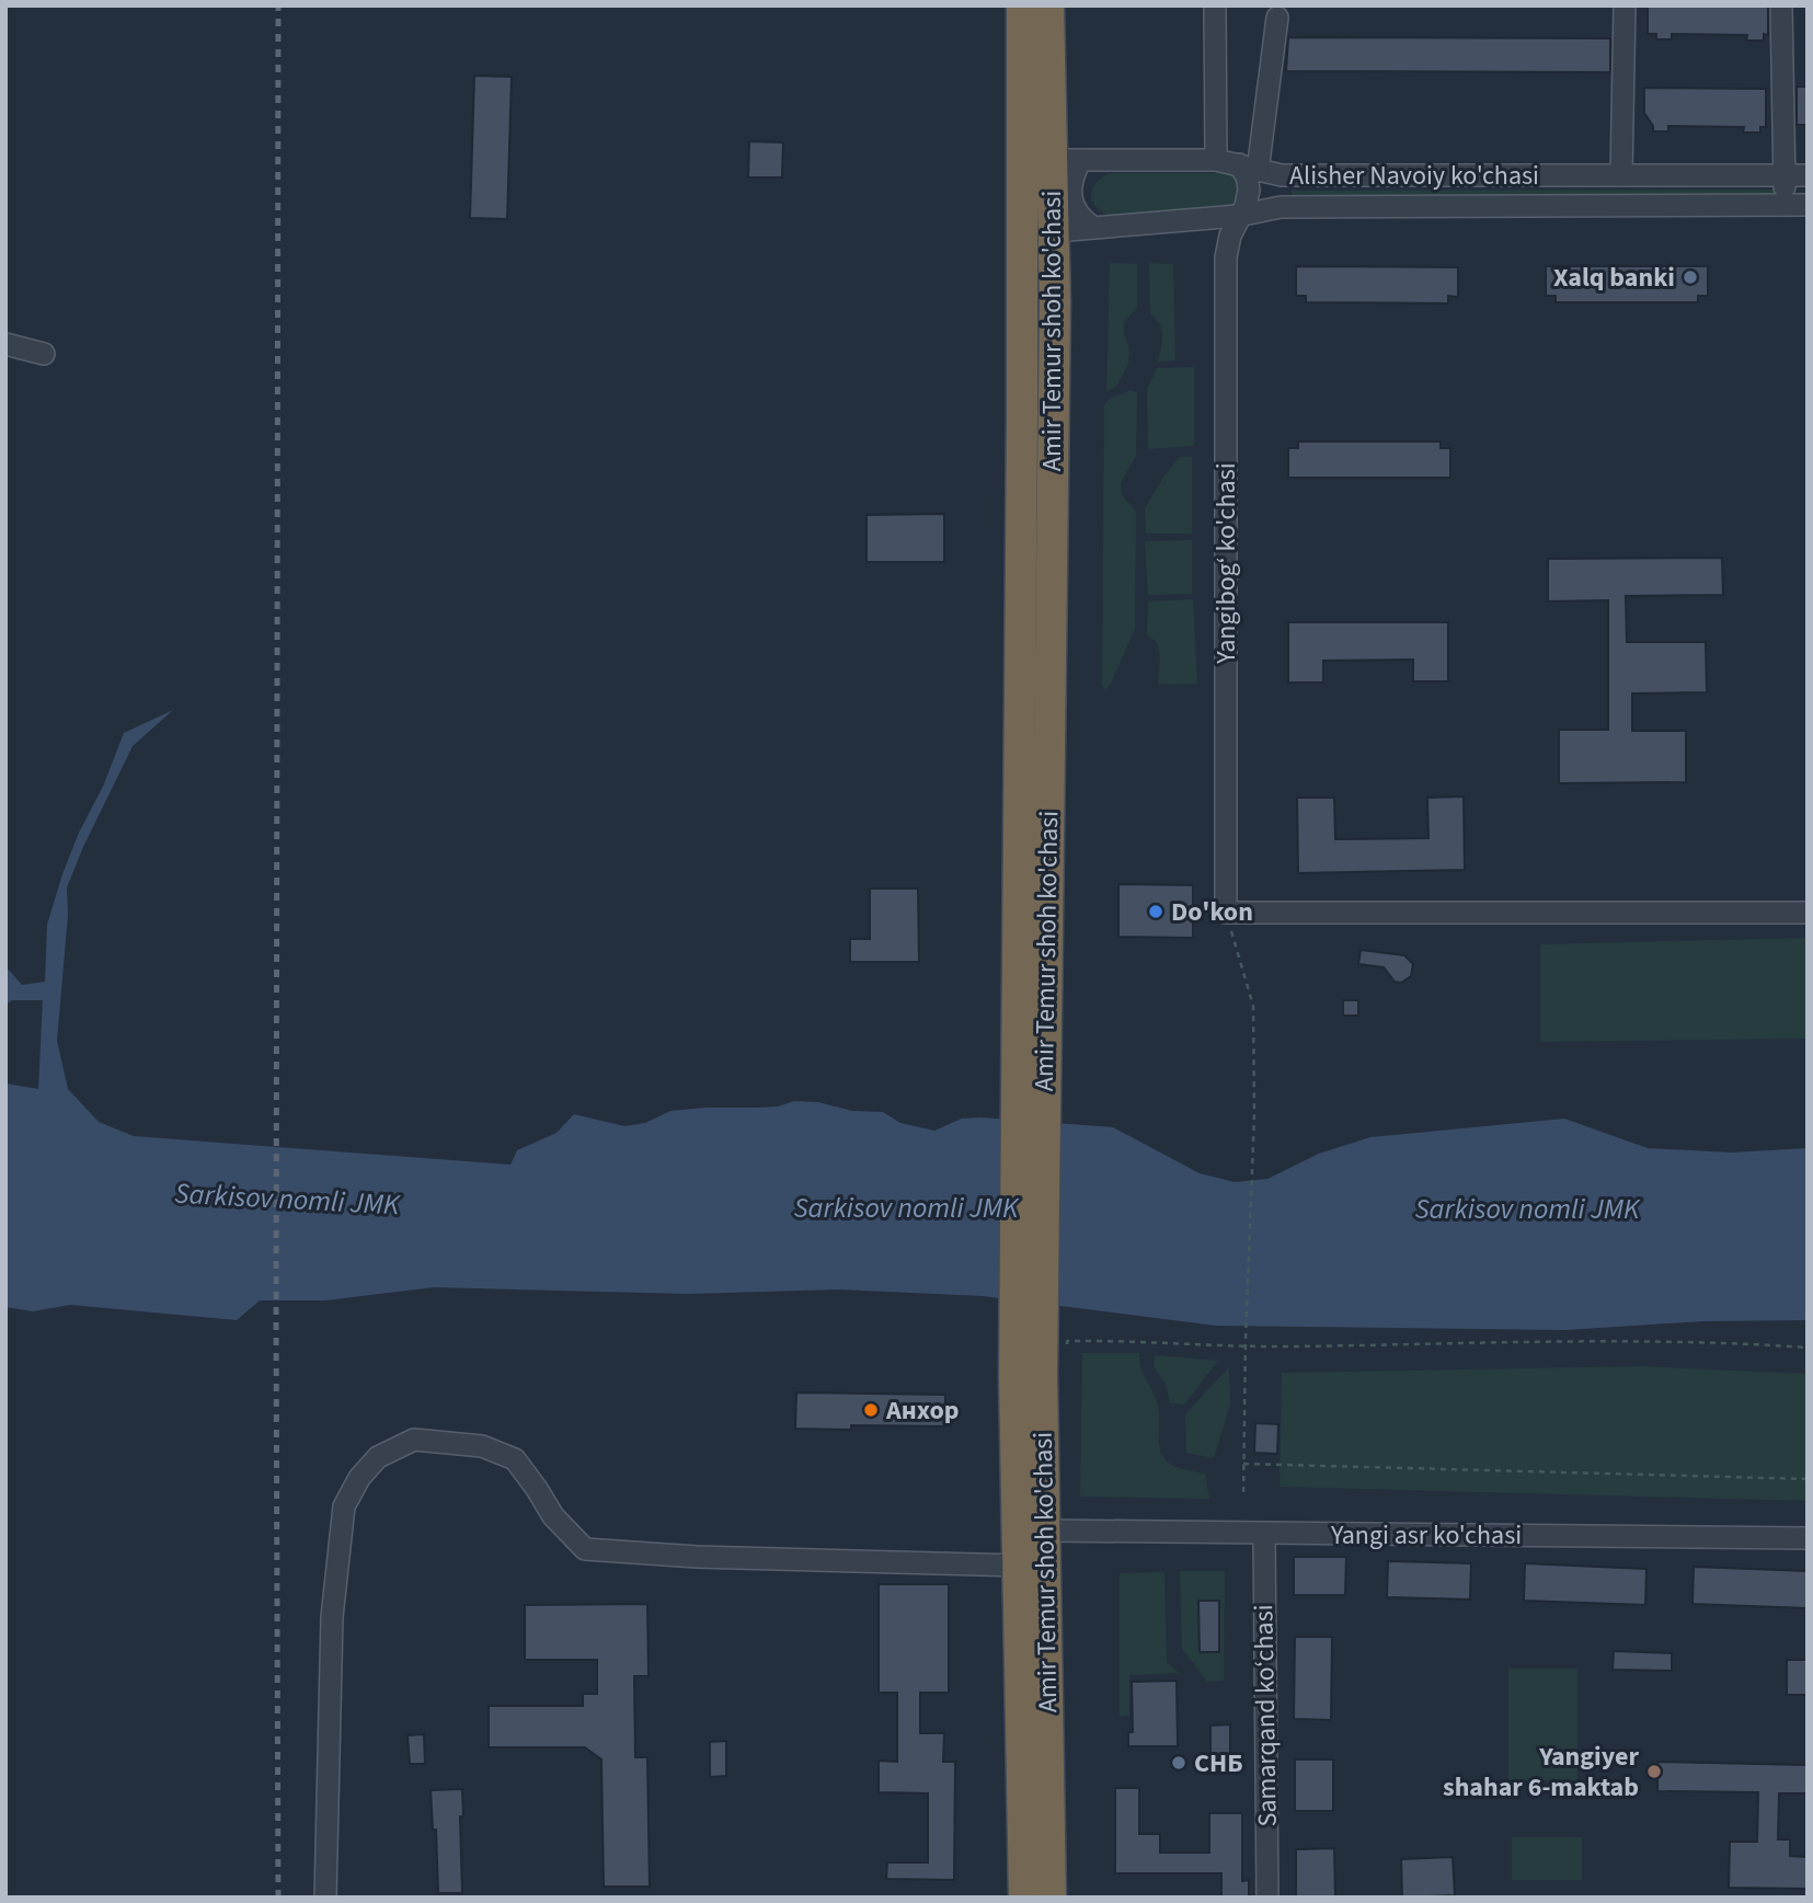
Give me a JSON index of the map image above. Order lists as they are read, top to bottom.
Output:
{
  "streets": {
    "highway": ["Amir Temur shoh ko'chasi"],
    "street": [
      "Alisher Navoiy ko'chasi",
      "Yangibog‘ ko'chasi",
      "Yangi asr ko'chasi",
      "Samarqand ko‘chasi"
    ]
  },
  "crossings": [
    ["Alisher Navoiy ko'chasi", "Amir Temur shoh ko'chasi"],
    ["Alisher Navoiy ko'chasi", "Yangibog‘ ko'chasi"],
    ["Amir Temur shoh ko'chasi", "Yangi asr ko'chasi"],
    ["Yangi asr ko'chasi", "Samarqand ko‘chasi"]
  ],
  "water": ["Sarkisov nomli JMK"],
  "places": [
    "Xalq banki",
    "Do'kon",
    "Анхор",
    "СНБ",
    "Yangiyer shahar 6-maktab"
  ]
}
